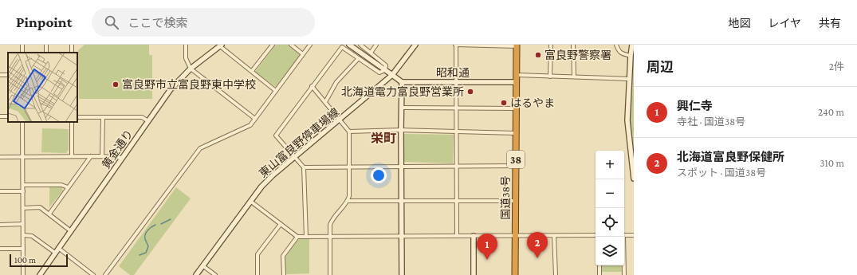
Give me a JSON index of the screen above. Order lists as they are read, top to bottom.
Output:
{
  "streets": {
    "highway": ["38", "国道38号"],
    "street": ["昭和通", "東山富良野停車場線", "黄金通り"]
  },
  "crossings": [
    ["昭和通", "国道38号"]
  ],
  "districts": ["栄町"],
  "places": [
    "富良野警察署",
    "富良野市立富良野東中学校",
    "北海道電力富良野営業所",
    "はるやま"
  ],
  "scale_bar": "100 m",
  "page": {
    "header": "Pinpoint",
    "search": "ここで検索",
    "nav": ["地図", "レイヤ", "共有"],
    "heading": ["周辺", "2件"],
    "list": [
      {
        "mark": "1",
        "name": "興仁寺",
        "note": "寺社 · 国道38号",
        "value": "240 m"
      },
      {
        "mark": "2",
        "name": "北海道富良野保健所",
        "note": "スポット · 国道38号",
        "value": "310 m"
      }
    ],
    "map_buttons": ["+", "−"],
    "pins": ["2", "1"],
    "scale": "100 m"
  }
}
